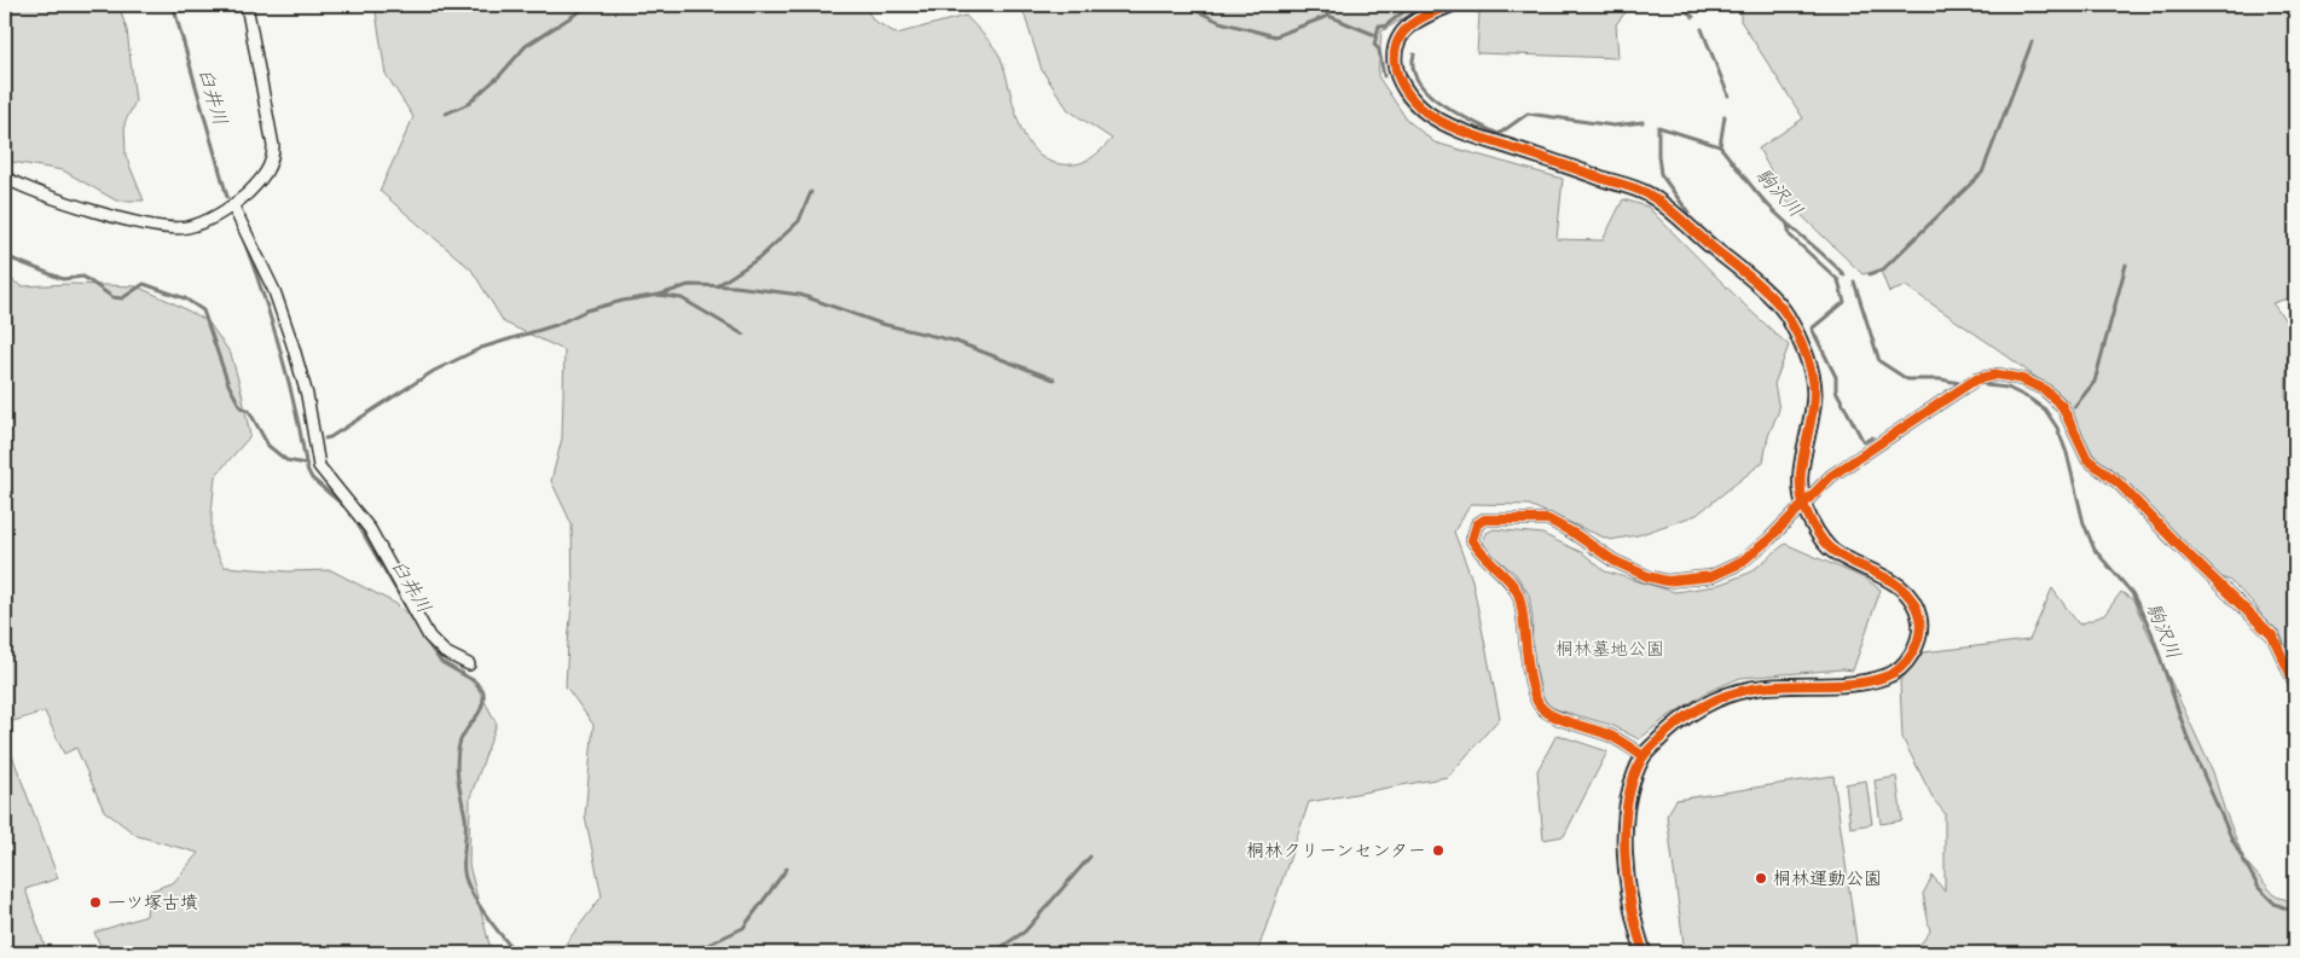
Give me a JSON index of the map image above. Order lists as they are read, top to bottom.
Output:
{
  "water": ["臼井川", "駒沢川"],
  "parks": ["桐林墓地公園"],
  "places": ["桐林クリーンセンター", "桐林運動公園", "一ツ塚古墳"]
}
